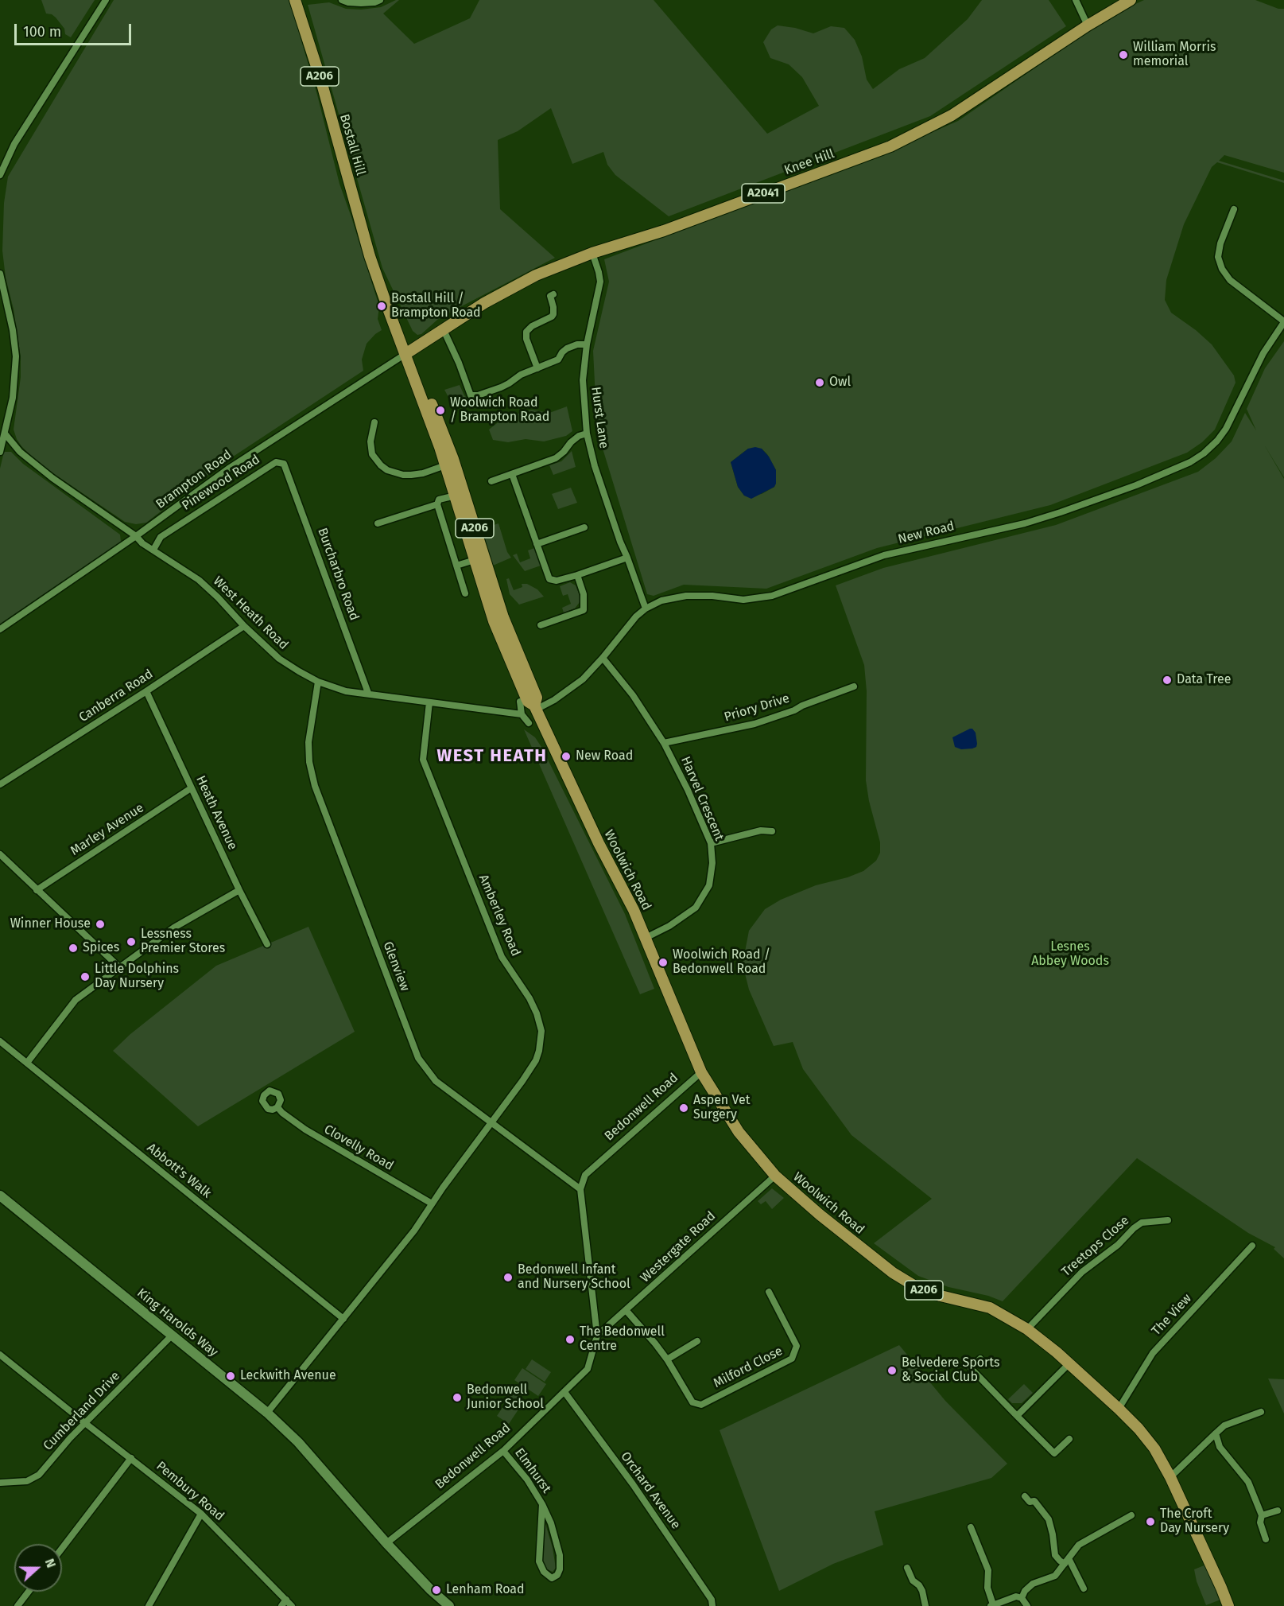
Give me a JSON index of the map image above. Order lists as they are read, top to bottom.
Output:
{
  "streets": {
    "main road": [
      "A206",
      "Bostall Hill",
      "Knee Hill",
      "A2041",
      "Woolwich Road"
    ],
    "street": [
      "Hurst Lane",
      "Brampton Road",
      "Pinewood Road",
      "New Road",
      "Burcharbro Road",
      "West Heath Road",
      "Canberra Road",
      "Priory Drive",
      "Harvel Crescent",
      "Heath Avenue",
      "Marley Avenue",
      "Amberley Road",
      "Glenview",
      "Bedonwell Road",
      "Clovelly Road",
      "Abbott's Walk",
      "Treetops Close",
      "Westergate Road",
      "The View",
      "King Harolds Way",
      "Milford Close",
      "Cumberland Drive",
      "Elmhurst",
      "Orchard Avenue",
      "Pembury Road"
    ]
  },
  "crossings": [
    ["Bostall Hill", "Woolwich Road"],
    ["Knee Hill", "Hurst Lane"],
    ["Knee Hill", "Brampton Road"],
    ["Knee Hill", "Woolwich Road"],
    ["Hurst Lane", "New Road"],
    ["Brampton Road", "West Heath Road"],
    ["Brampton Road", "Woolwich Road"],
    ["Pinewood Road", "Burcharbro Road"],
    ["Pinewood Road", "West Heath Road"],
    ["New Road", "Harvel Crescent"],
    ["New Road", "Woolwich Road"],
    ["Burcharbro Road", "West Heath Road"],
    ["West Heath Road", "Canberra Road"],
    ["West Heath Road", "Amberley Road"],
    ["West Heath Road", "Glenview"],
    ["Canberra Road", "Heath Avenue"],
    ["Priory Drive", "Harvel Crescent"],
    ["Harvel Crescent", "Woolwich Road"],
    ["Heath Avenue", "Marley Avenue"],
    ["Woolwich Road", "Bedonwell Road"],
    ["Woolwich Road", "Treetops Close"],
    ["Woolwich Road", "Westergate Road"],
    ["Woolwich Road", "The View"],
    ["Amberley Road", "Glenview"],
    ["Glenview", "Bedonwell Road"],
    ["Bedonwell Road", "Westergate Road"],
    ["Bedonwell Road", "King Harolds Way"],
    ["Bedonwell Road", "Elmhurst"],
    ["Bedonwell Road", "Orchard Avenue"],
    ["Westergate Road", "Milford Close"],
    ["King Harolds Way", "Cumberland Drive"],
    ["Cumberland Drive", "Pembury Road"]
  ],
  "districts": ["WEST HEATH"],
  "parks": ["Lesnes Abbey Woods"],
  "places": [
    "William Morris memorial",
    "Bostall Hill / Brampton Road",
    "Owl",
    "Woolwich Road / Brampton Road",
    "Data Tree",
    "New Road",
    "Winner House",
    "Lessness Premier Stores",
    "Spices",
    "Woolwich Road / Bedonwell Road",
    "Little Dolphins Day Nursery",
    "Aspen Vet Surgery",
    "Bedonwell Infant and Nursery School",
    "The Bedonwell Centre",
    "Belvedere Sports & Social Club",
    "Leckwith Avenue",
    "Bedonwell Junior School",
    "The Croft Day Nursery",
    "Lenham Road"
  ],
  "scale_bar": "100 m",
  "north": "right"
}
